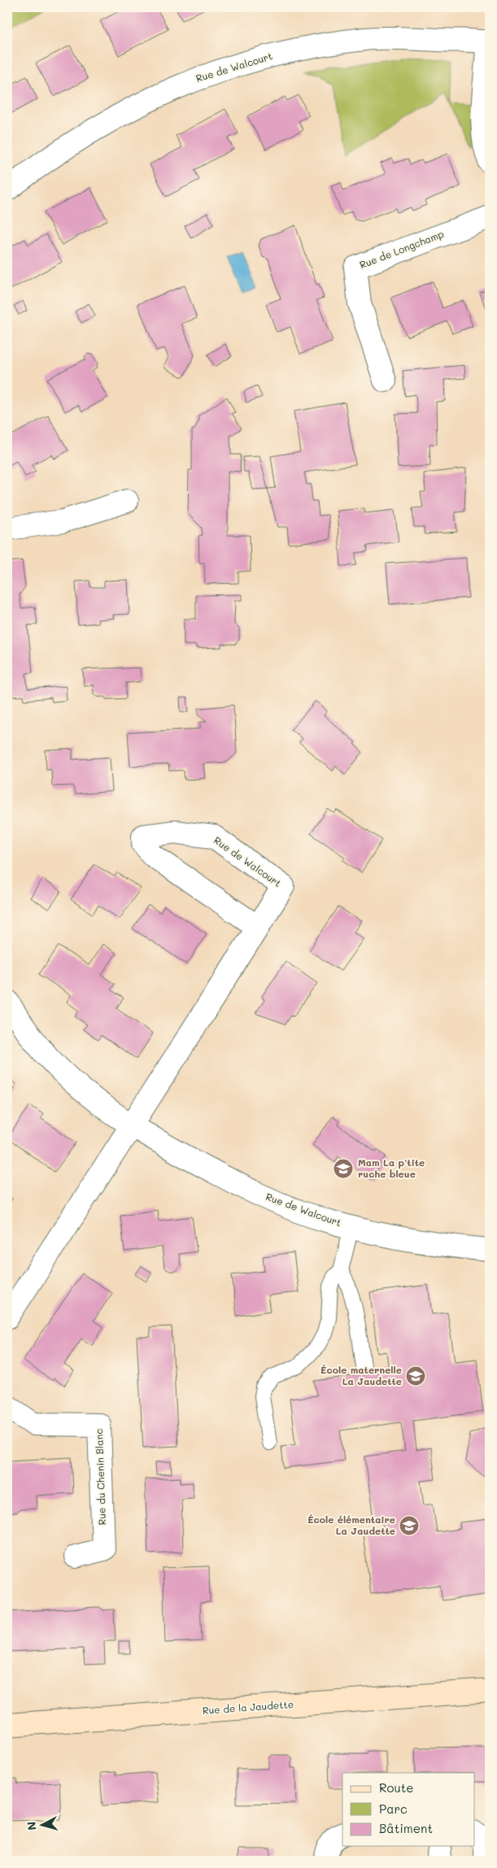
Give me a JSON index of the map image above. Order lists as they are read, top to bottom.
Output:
{
  "streets": {
    "street": [
      "Rue de Walcourt",
      "Rue de Longchamp",
      "Rue du Chenin Blanc",
      "Rue de la Jaudette"
    ]
  },
  "places": {
    "school or university": ["Mam La p'tite ruche bleue", "École maternelle La Jaudette", "École élémentaire La Jaudette"]
  },
  "legend": ["Route", "Parc", "Bâtiment"],
  "north": "left"
}
